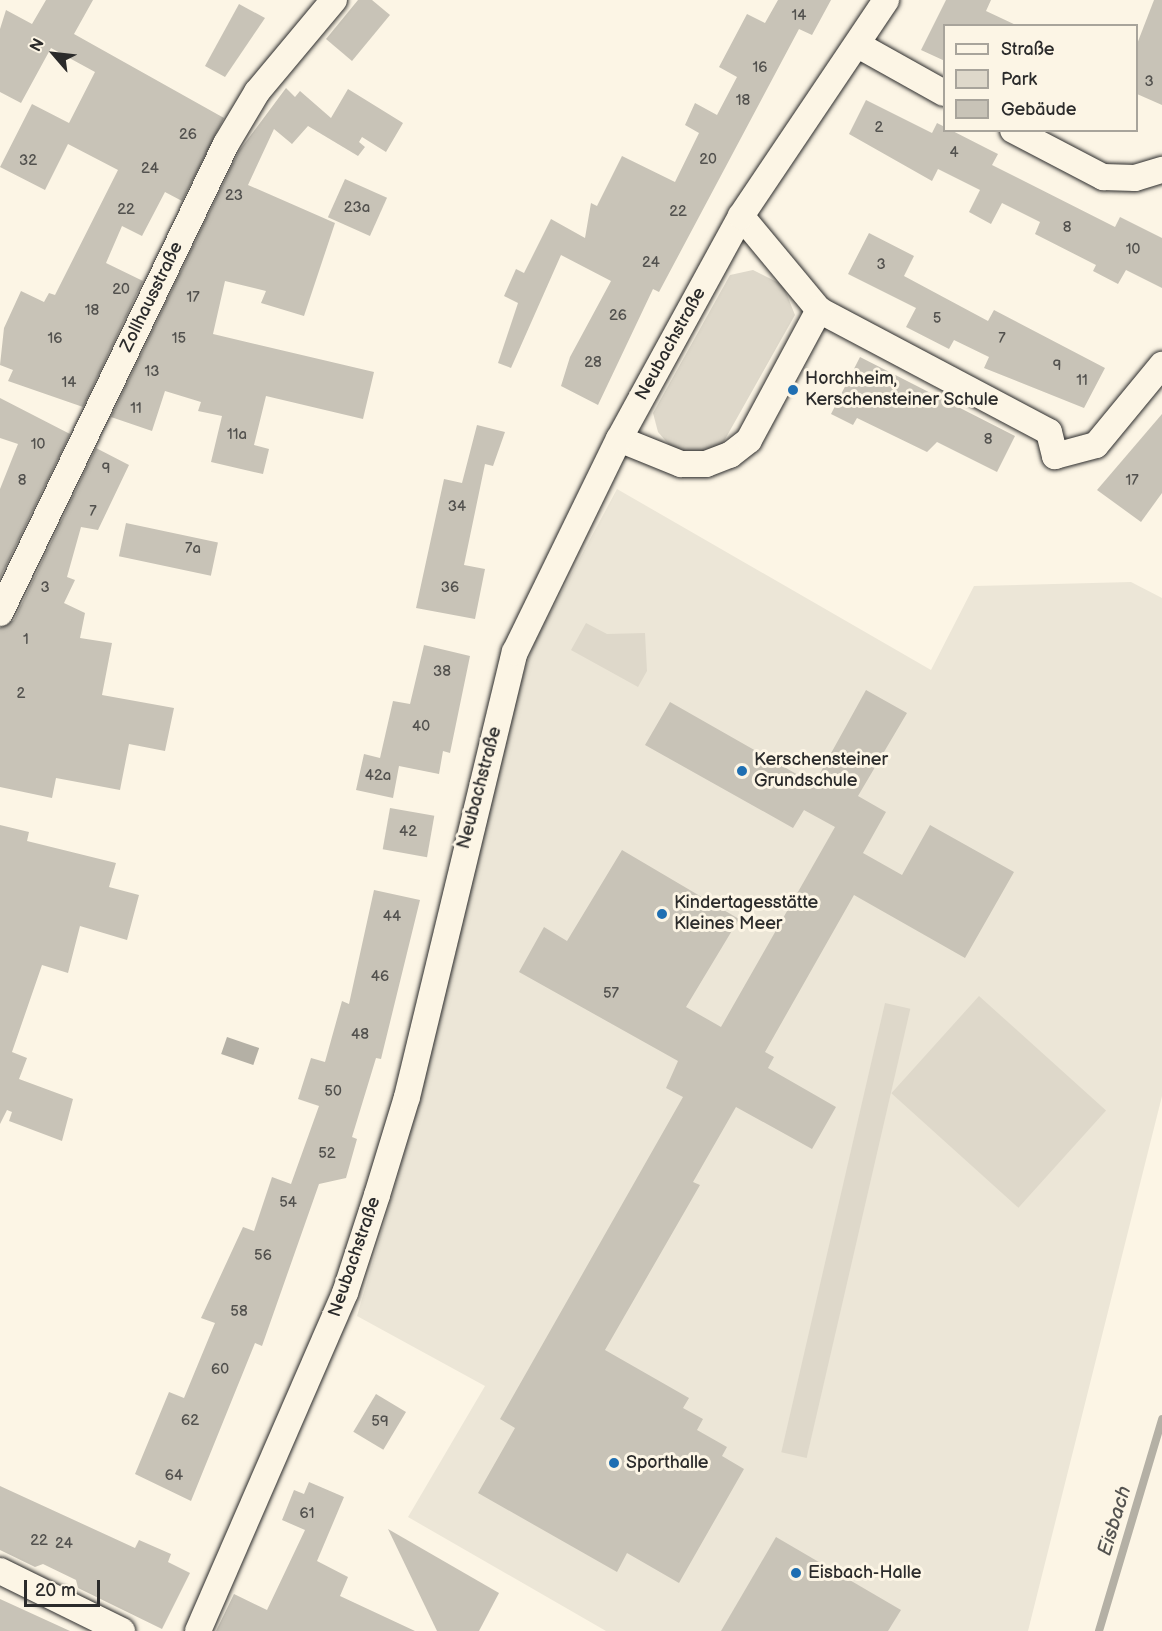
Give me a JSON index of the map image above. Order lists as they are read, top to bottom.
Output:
{
  "streets": {
    "street": ["Zollhausstraße", "Neubachstraße"]
  },
  "water": ["Eisbach"],
  "places": [
    "Horchheim, Kerschensteiner Schule",
    "Kerschensteiner Grundschule",
    "Kindertagesstätte Kleines Meer",
    "Sporthalle",
    "Eisbach-Halle"
  ],
  "house_numbers": [
    "14",
    "16",
    "3",
    "18",
    "2",
    "26",
    "4",
    "20",
    "32",
    "24",
    "23",
    "23a",
    "22",
    "22",
    "8",
    "10",
    "24",
    "3",
    "20",
    "17",
    "18",
    "26",
    "5",
    "16",
    "15",
    "7",
    "28",
    "9",
    "13",
    "11",
    "14",
    "11",
    "11a",
    "8",
    "10",
    "9",
    "8",
    "17",
    "34",
    "7",
    "7a",
    "3",
    "36",
    "1",
    "38",
    "2",
    "40",
    "42a",
    "42",
    "44",
    "46",
    "57",
    "48",
    "50",
    "52",
    "54",
    "56",
    "58",
    "60",
    "62",
    "59",
    "64",
    "61",
    "22",
    "24"
  ],
  "legend": ["Straße", "Park", "Gebäude"],
  "scale_bar": "20 m",
  "north": "top left"
}
